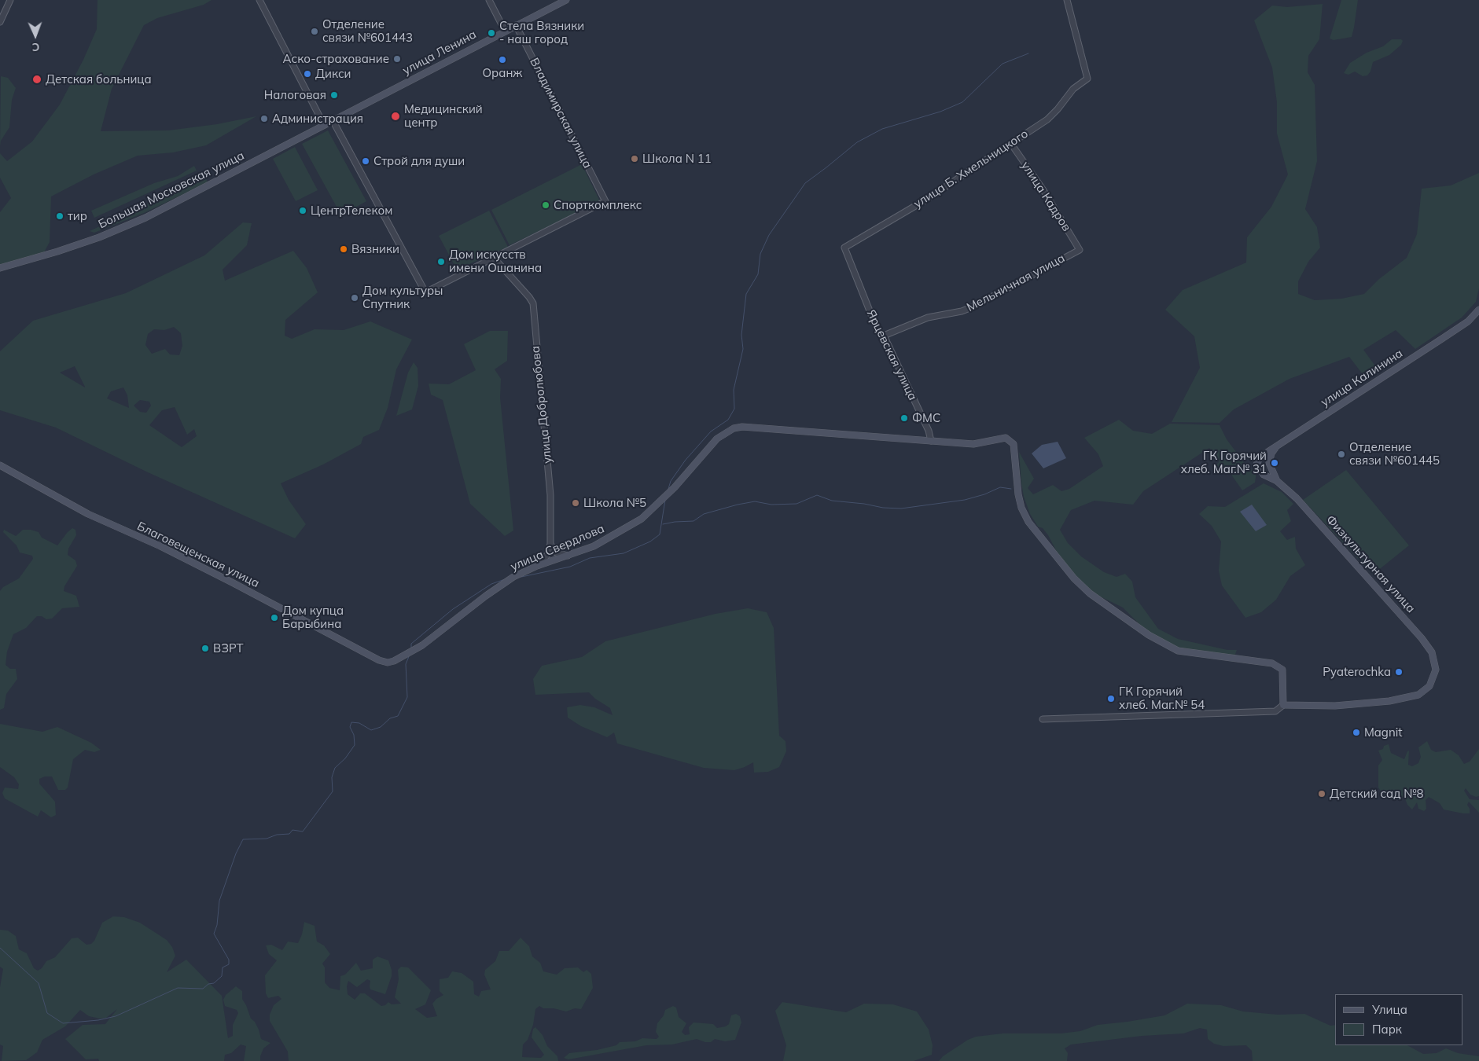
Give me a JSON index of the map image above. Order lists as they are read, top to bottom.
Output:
{
  "streets": {
    "main road": [
      "улица Ленина",
      "Большая Московская улица",
      "улица Калинина",
      "улица Свердлова",
      "Благовещенская улица",
      "Физкультурная улица"
    ],
    "street": [
      "Владимирская улица",
      "улица Б. Хмельницкого",
      "улица Кадров",
      "Мельничная улица",
      "Ярцевская улица",
      "улица Добролюбова"
    ]
  },
  "crossings": [
    ["улица Ленина", "Владимирская улица"],
    ["улица Ленина", "Большая Московская улица"],
    ["Владимирская улица", "улица Добролюбова"],
    ["улица Б. Хмельницкого", "улица Кадров"],
    ["улица Б. Хмельницкого", "Ярцевская улица"],
    ["улица Кадров", "Мельничная улица"],
    ["Мельничная улица", "Ярцевская улица"],
    ["Ярцевская улица", "улица Свердлова"],
    ["улица Калинина", "Физкультурная улица"],
    ["улица Свердлова", "Благовещенская улица"],
    ["улица Свердлова", "Физкультурная улица"]
  ],
  "places": [
    "Отделение связи №601443",
    "Стела Вязники - наш город",
    "Аско-страхование",
    "Оранж",
    "Дикси",
    "Детская больница",
    "Налоговая",
    "Медицинский центр",
    "Администрация",
    "Школа N 11",
    "Строй для души",
    "Спорткомплекс",
    "ЦентрТелеком",
    "тир",
    "Вязники",
    "Дом искусств имени Ошанина",
    "Дом культуры Спутник",
    "ФМС",
    "Отделение связи №601445",
    "ГК Горячий хлеб. Маг.№ 31",
    "Школа №5",
    "Дом купца Барыбина",
    "ВЗРТ",
    "Pyaterochka",
    "ГК Горячий хлеб. Маг.№ 54",
    "Magnit",
    "Детский сад №8"
  ],
  "legend": ["Улица", "Парк"],
  "north": "bottom"
}
